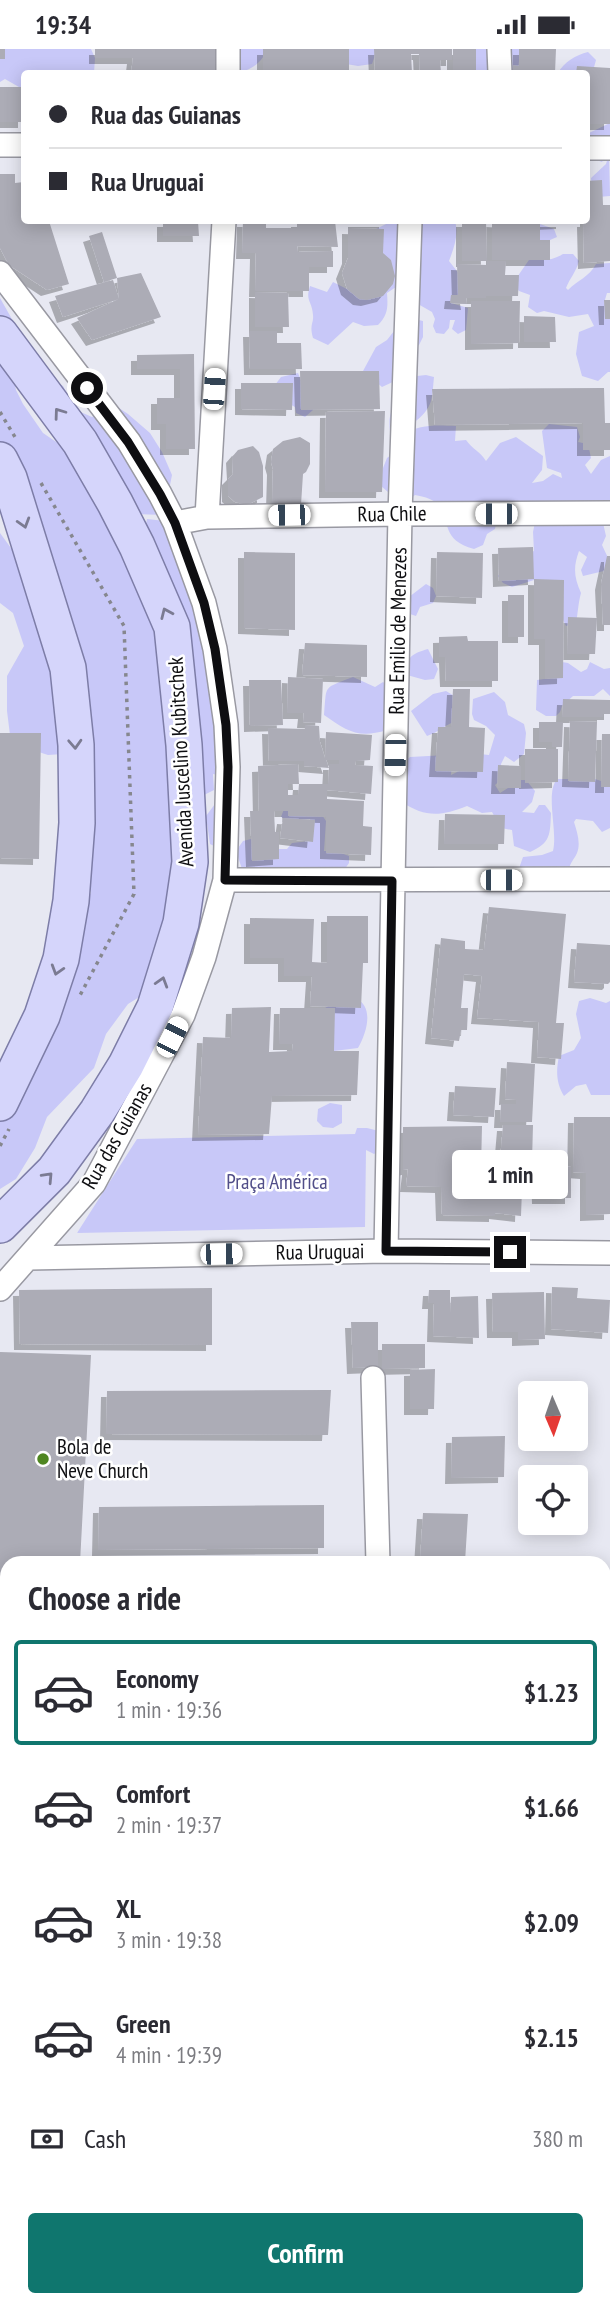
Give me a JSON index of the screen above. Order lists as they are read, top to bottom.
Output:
{
  "streets": {
    "main road": ["Avenida Juscelino Kubitschek"],
    "street": [
      "Rua Chile",
      "Rua Emilio de Menezes",
      "Rua das Guianas",
      "Rua Uruguai"
    ]
  },
  "crossings": [
    ["Rua Chile", "Rua Emilio de Menezes"],
    ["Rua Chile", "Rua das Guianas"],
    ["Rua Emilio de Menezes", "Rua Uruguai"],
    ["Rua das Guianas", "Rua Uruguai"]
  ],
  "parks": ["Praça América"],
  "places": ["Bola de Neve Church"],
  "north": "bottom",
  "page": {
    "status": "19:34",
    "banner": ["Rua das Guianas", "Rua Uruguai"],
    "bubble": "1 min",
    "heading": "Choose a ride",
    "list": [
      {
        "name": "Economy",
        "note": "1 min · 19:36",
        "value": "$1.23"
      },
      {
        "name": "Comfort",
        "note": "2 min · 19:37",
        "value": "$1.66"
      },
      {
        "name": "XL",
        "note": "3 min · 19:38",
        "value": "$2.09"
      },
      {
        "name": "Green",
        "note": "4 min · 19:39",
        "value": "$2.15"
      }
    ],
    "pay": ["Cash", "380 m"],
    "buttons": "Confirm"
  }
}
